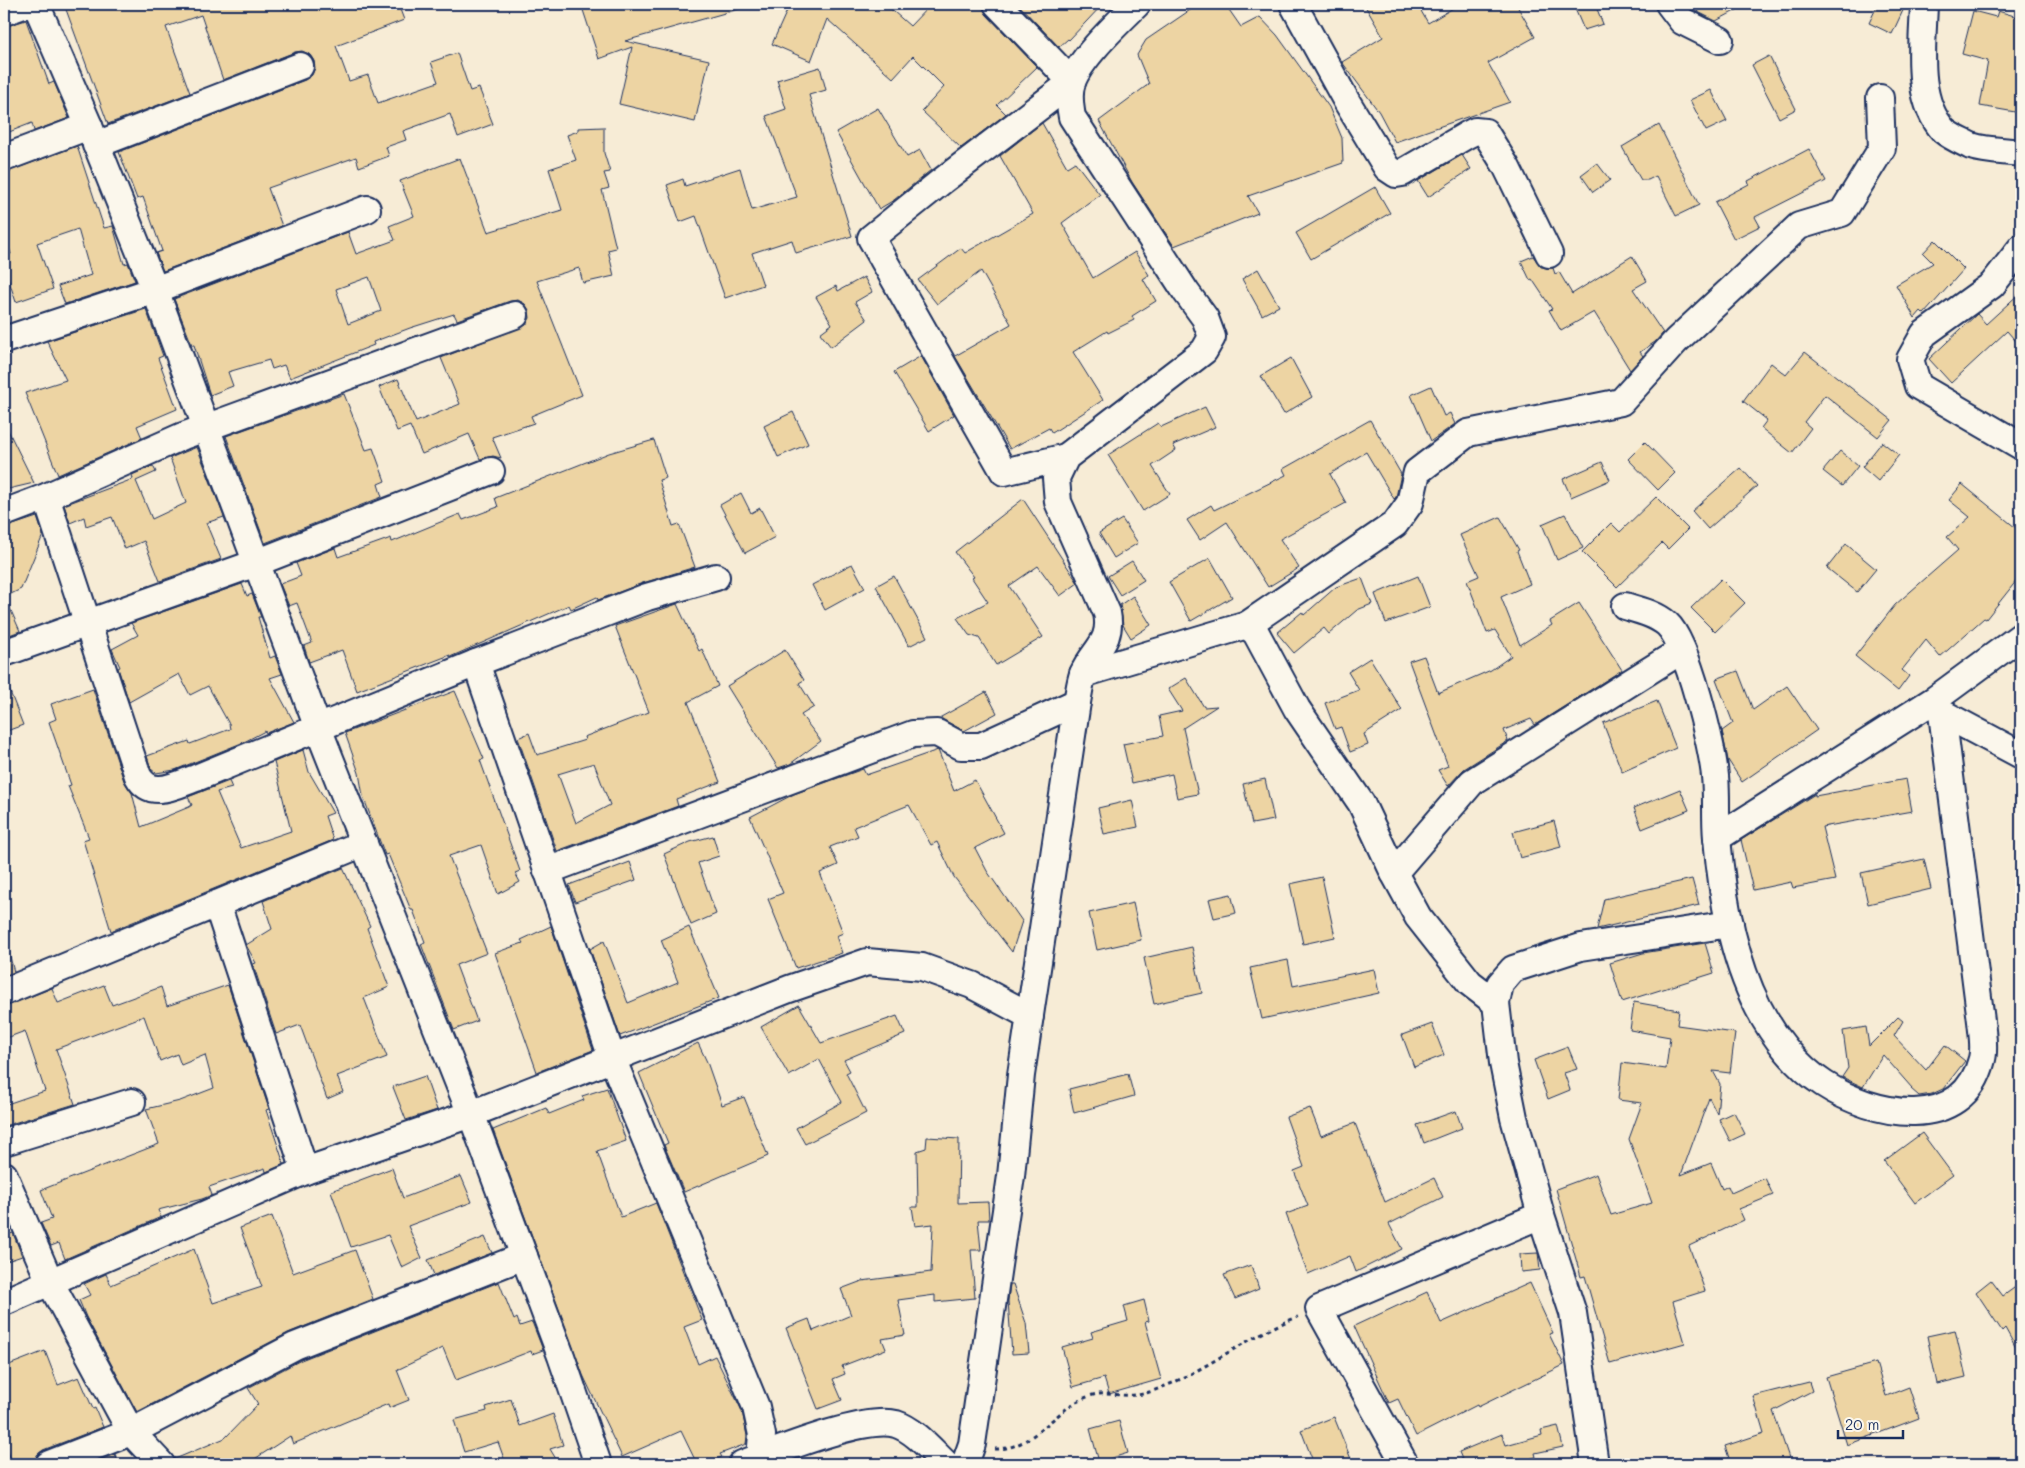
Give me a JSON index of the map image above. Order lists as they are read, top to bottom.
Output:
{
  "scale_bar": "20 m"
}
